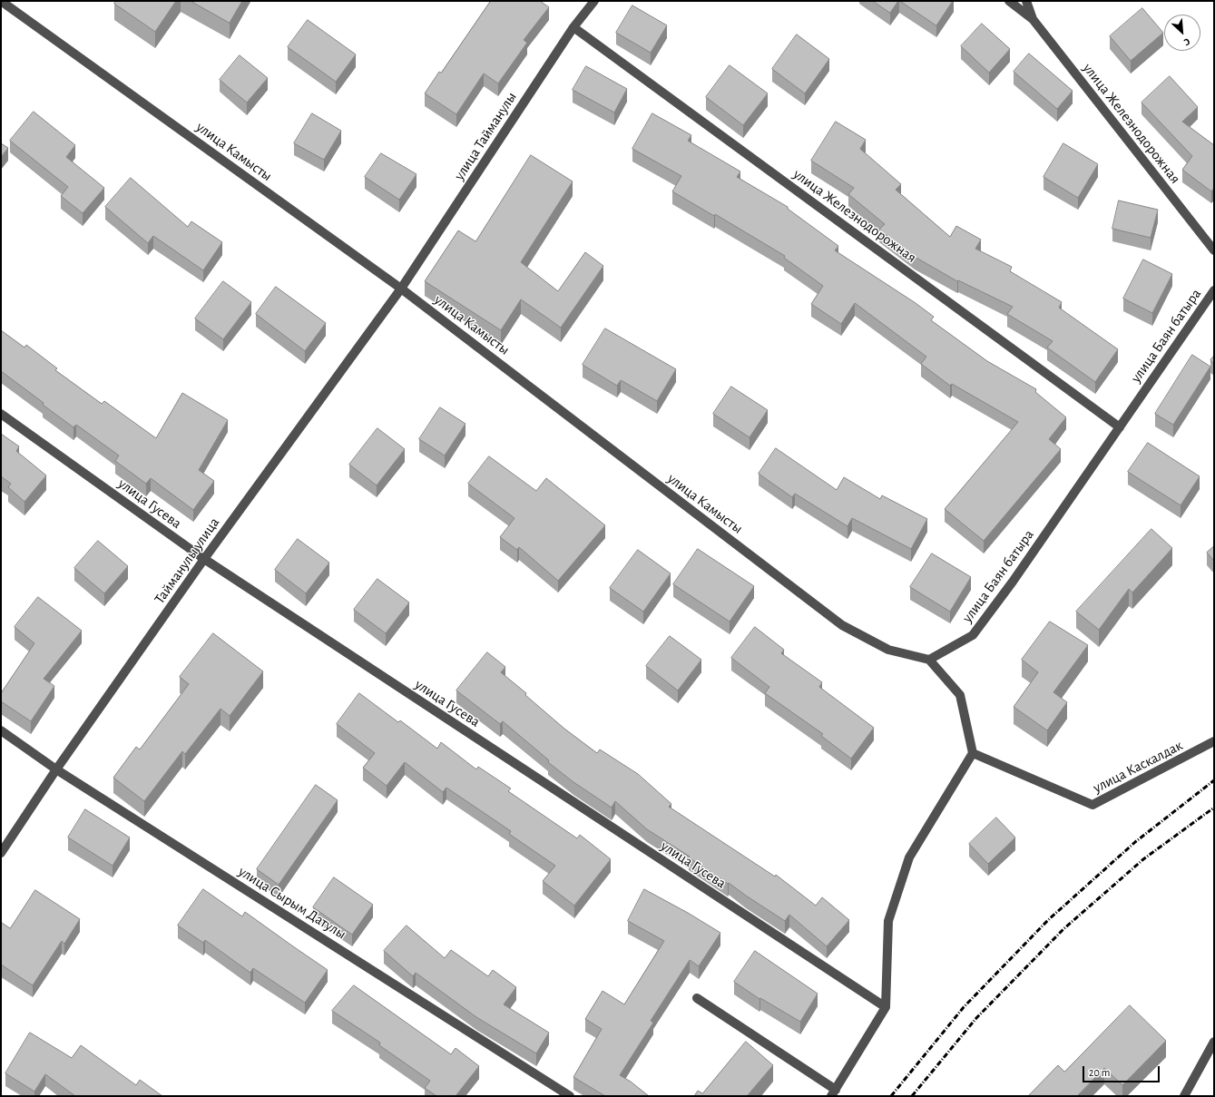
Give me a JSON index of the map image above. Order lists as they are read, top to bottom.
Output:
{
  "streets": {
    "street": [
      "улица Железнодорожная",
      "улица Тайманулы",
      "улица Камысты",
      "улица Баян батыра",
      "улица Гусева",
      "Тайманулы улица",
      "улица Каскалдак",
      "улица Сырым Датулы"
    ]
  },
  "crossings": [
    ["улица Железнодорожная", "улица Тайманулы"],
    ["улица Железнодорожная", "улица Баян батыра"],
    ["улица Тайманулы", "улица Камысты"],
    ["улица Тайманулы", "Тайманулы улица"],
    ["улица Камысты", "улица Баян батыра"],
    ["улица Камысты", "Тайманулы улица"],
    ["улица Гусева", "Тайманулы улица"],
    ["Тайманулы улица", "улица Сырым Датулы"]
  ],
  "scale_bar": "20 m",
  "north": "bottom right"
}
